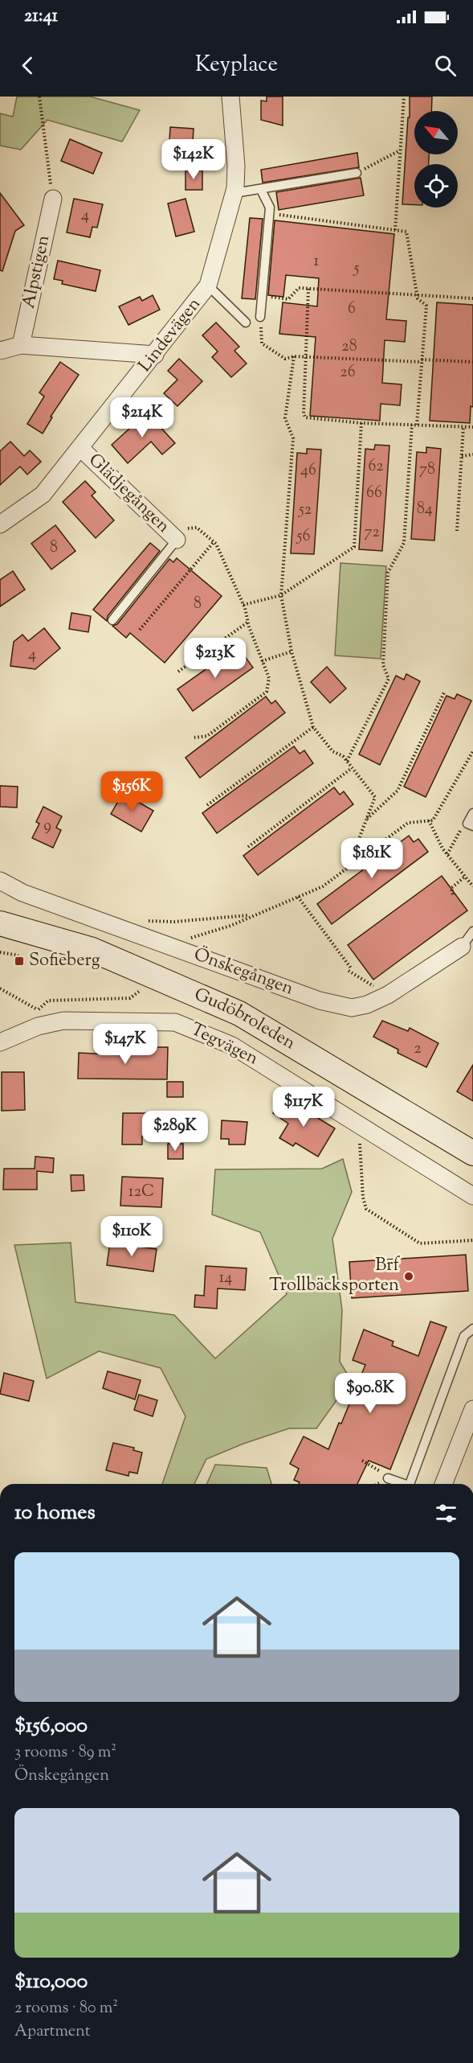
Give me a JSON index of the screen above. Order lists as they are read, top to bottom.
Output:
{
  "streets": {
    "main road": ["Gudöbroleden"],
    "street": [
      "Alpstigen",
      "Lindevägen",
      "Glädjegången",
      "Önskegången",
      "Tegvägen"
    ]
  },
  "crossings": [
    ["Lindevägen", "Glädjegången"]
  ],
  "places": {
    "transit": ["Sofieberg"],
    "other": ["Brf Trollbäcksporten"]
  },
  "house_numbers": [
    "4",
    "1",
    "5",
    "6",
    "28",
    "26",
    "62",
    "78",
    "46",
    "66",
    "84",
    "52",
    "72",
    "56",
    "8",
    "8",
    "4",
    "9",
    "2",
    "12C",
    "14"
  ],
  "north": "top left",
  "page": {
    "status": "21:41",
    "header": "Keyplace",
    "price": [
      "$142K",
      "$214K",
      "$213K",
      "$156K",
      "$181K",
      "$147K",
      "$117K",
      "$289K",
      "$110K",
      "$90.8K"
    ],
    "heading": "10 homes",
    "list": [
      {
        "name": "$156,000",
        "note": "3 rooms · 89 m² · Önskegången"
      },
      {
        "name": "$110,000",
        "note": "2 rooms · 80 m² · Apartment"
      }
    ]
  }
}
